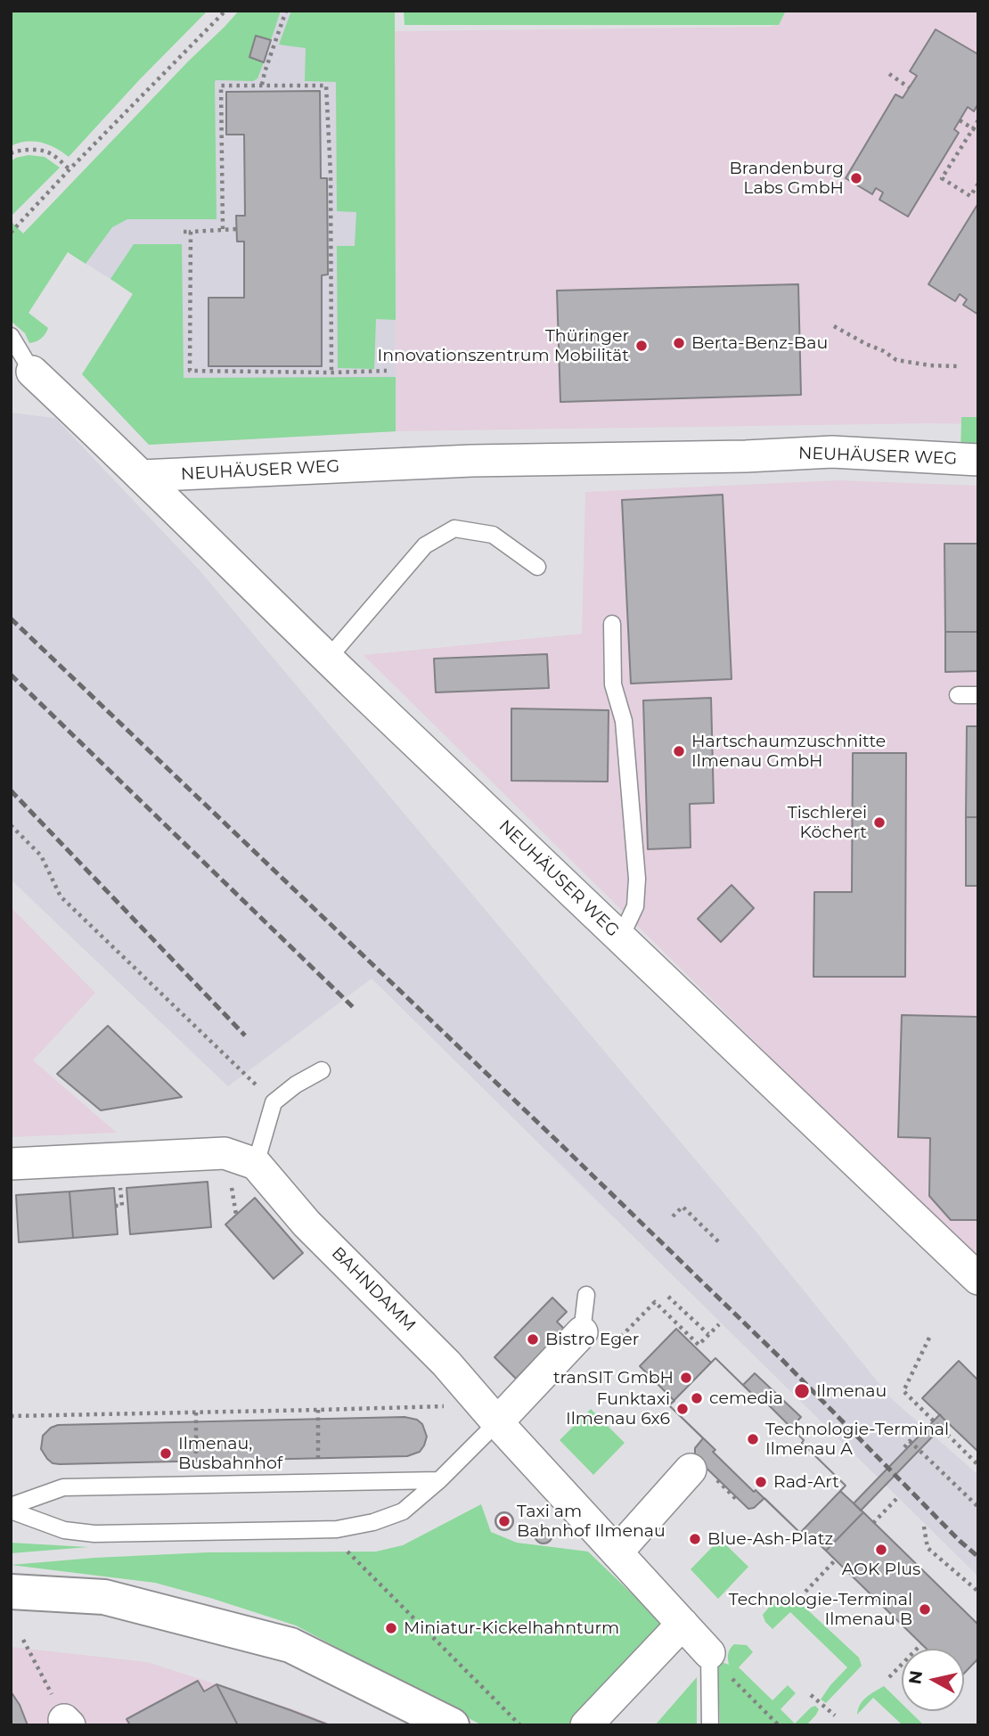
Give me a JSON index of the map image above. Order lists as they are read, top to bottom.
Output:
{
  "streets": {
    "street": ["NEUHÄUSER WEG", "BAHNDAMM"]
  },
  "places": [
    "Brandenburg Labs GmbH",
    "Berta-Benz-Bau",
    "Thüringer Innovationszentrum Mobilität",
    "Hartschaumzuschnitte Ilmenau GmbH",
    "Tischlerei Köchert",
    "Bistro Eger",
    "tranSIT GmbH",
    "Ilmenau",
    "cemedia",
    "Funktaxi Ilmenau 6x6",
    "Technologie-Terminal Ilmenau A",
    "Ilmenau, Busbahnhof",
    "Rad-Art",
    "Taxi am Bahnhof Ilmenau",
    "Blue-Ash-Platz",
    "AOK Plus",
    "Technologie-Terminal Ilmenau B",
    "Miniatur-Kickelhahnturm"
  ],
  "north": "left"
}
